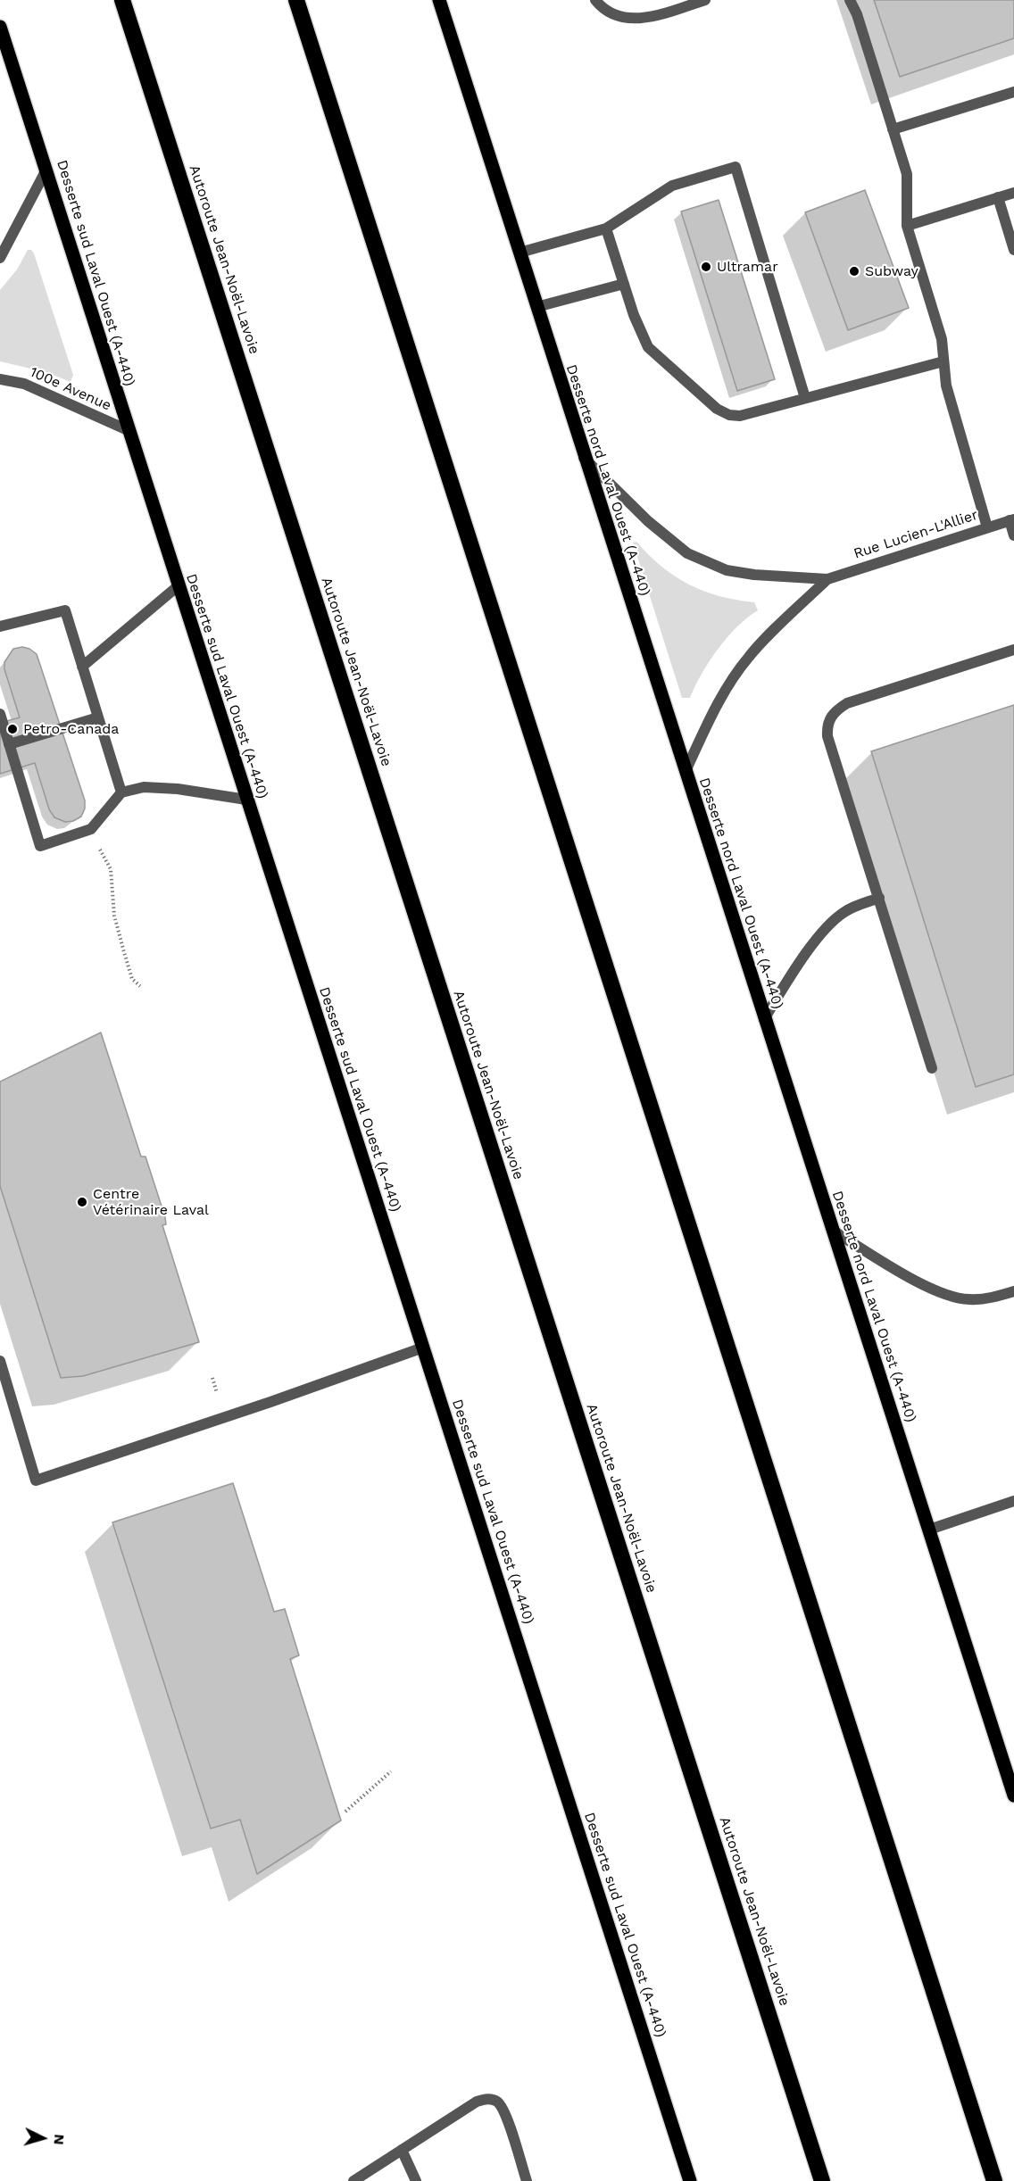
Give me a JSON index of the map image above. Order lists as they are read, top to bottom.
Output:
{
  "streets": {
    "highway": ["Autoroute Jean-Noël-Lavoie"],
    "main road": ["Desserte sud Laval Ouest (A-440)", "Desserte nord Laval Ouest (A-440)"],
    "street": ["100e Avenue", "Rue Lucien-L'Allier"]
  },
  "crossings": [
    ["Desserte sud Laval Ouest (A-440)", "100e Avenue"],
    ["Desserte nord Laval Ouest (A-440)", "Rue Lucien-L'Allier"]
  ],
  "places": [
    "Ultramar",
    "Subway",
    "Petro-Canada",
    "Centre Vétérinaire Laval"
  ],
  "north": "right"
}
